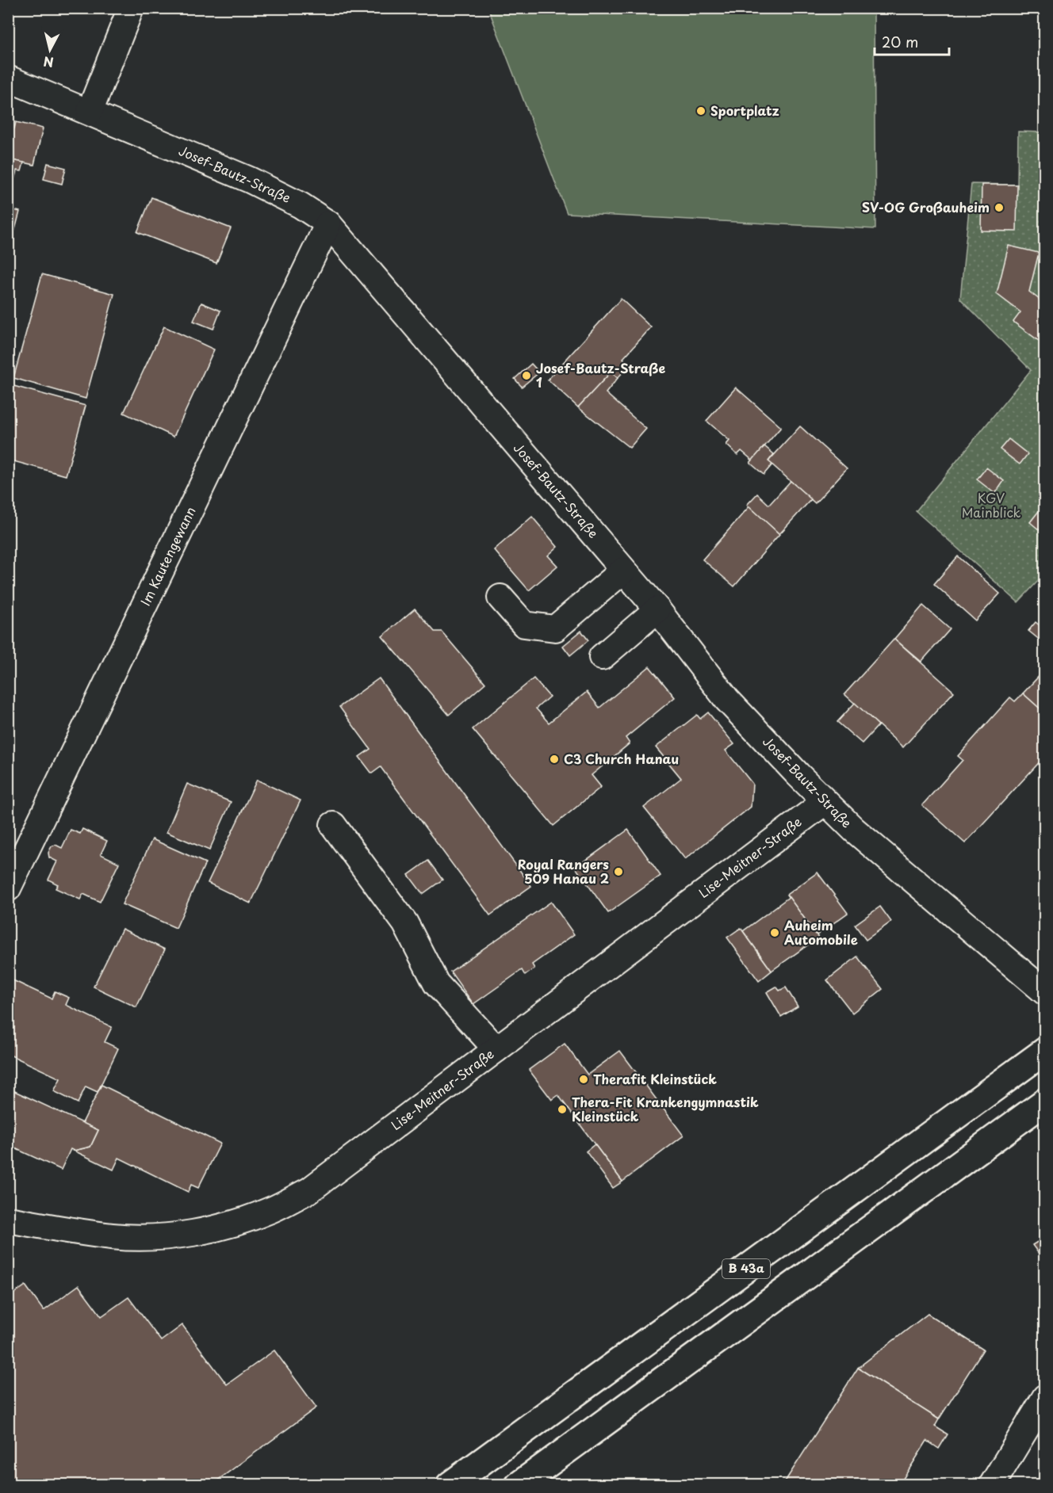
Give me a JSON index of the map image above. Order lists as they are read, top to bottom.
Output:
{
  "streets": {
    "highway": ["B 43a"],
    "street": ["Josef-Bautz-Straße", "Im Kautengewann", "Lise-Meitner-Straße"]
  },
  "crossings": [
    ["Josef-Bautz-Straße", "Im Kautengewann"],
    ["Josef-Bautz-Straße", "Lise-Meitner-Straße"]
  ],
  "parks": ["KGV Mainblick"],
  "places": [
    "Sportplatz",
    "SV-OG Großauheim",
    "Josef-Bautz-Straße 1",
    "C3 Church Hanau",
    "Royal Rangers 509 Hanau 2",
    "Auheim Automobile",
    "Therafit Kleinstück",
    "Thera-Fit Krankengymnastik Kleinstück"
  ],
  "scale_bar": "20 m",
  "north": "bottom"
}
